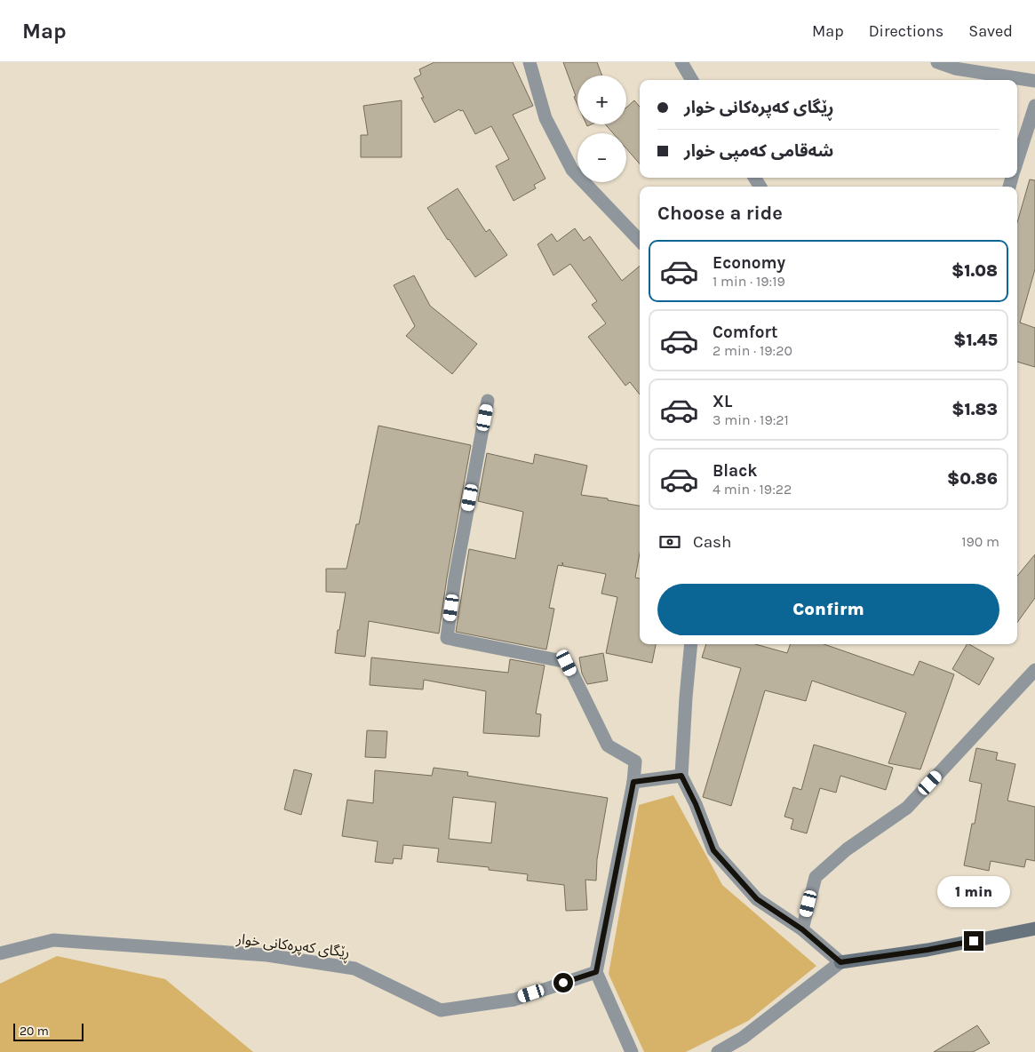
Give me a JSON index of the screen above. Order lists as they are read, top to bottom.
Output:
{
  "streets": {
    "street": ["ڕێگای کەپرەکانی خوار"]
  },
  "scale_bar": "20 m",
  "page": {
    "header": "Map",
    "nav": ["Map", "Directions", "Saved"],
    "map_buttons": ["+", "−"],
    "banner": ["ڕێگای کەپرەکانی خوار", "شەقامی کەمپی خوار"],
    "heading": "Choose a ride",
    "list": [
      {
        "name": "Economy",
        "note": "1 min · 19:19",
        "value": "$1.08"
      },
      {
        "name": "Comfort",
        "note": "2 min · 19:20",
        "value": "$1.45"
      },
      {
        "name": "XL",
        "note": "3 min · 19:21",
        "value": "$1.83"
      },
      {
        "name": "Black",
        "note": "4 min · 19:22",
        "value": "$0.86"
      }
    ],
    "pay": ["Cash", "190 m"],
    "buttons": "Confirm",
    "bubble": "1 min",
    "scale": "20 m"
  }
}
